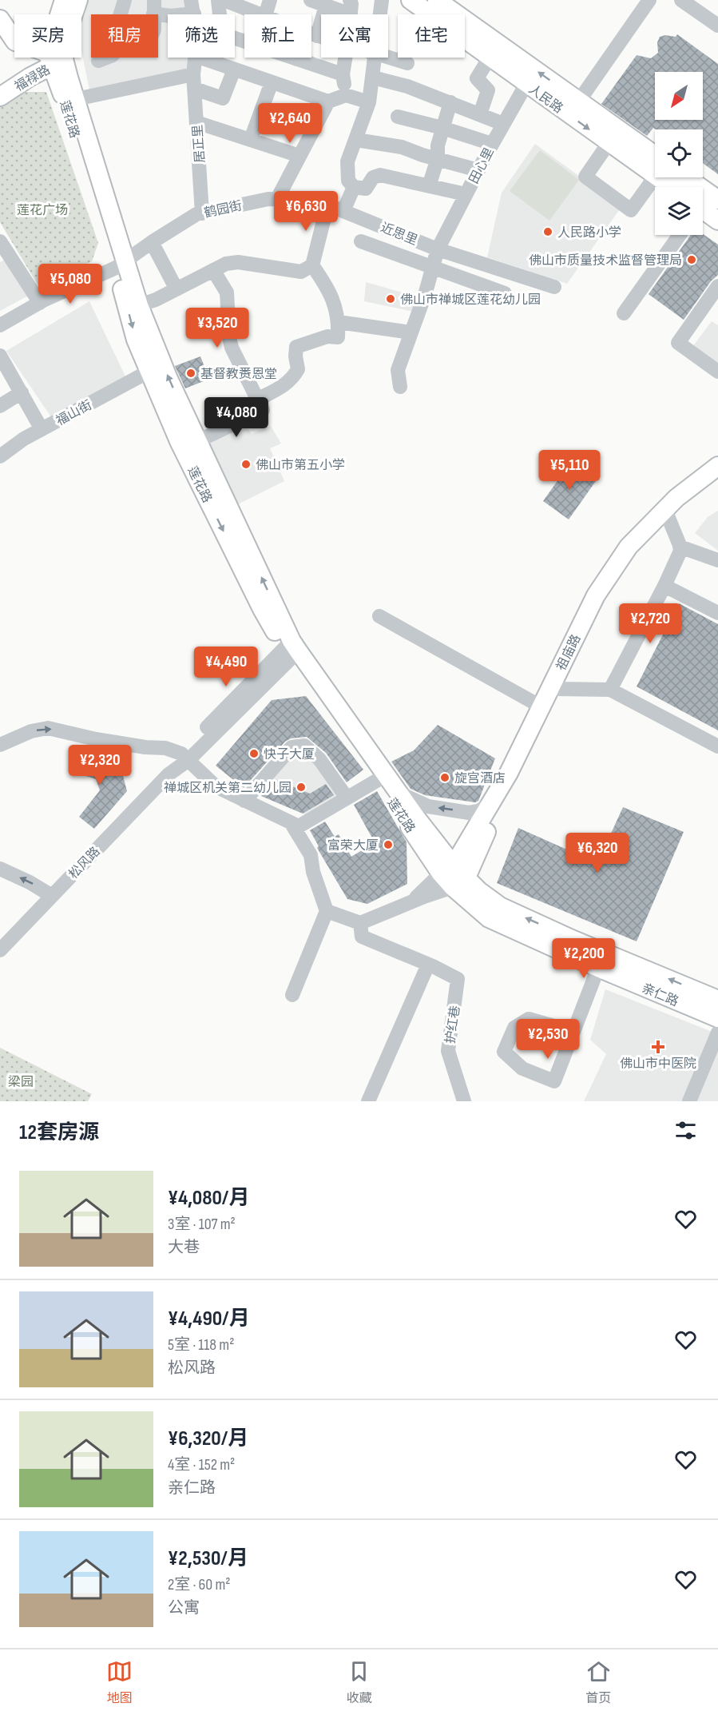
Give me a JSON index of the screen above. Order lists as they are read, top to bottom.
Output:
{
  "streets": {
    "main road": [
      "福禄路",
      "人民路",
      "莲花路",
      "祖庙路",
      "亲仁路"
    ],
    "street": [
      "居正里",
      "田心里",
      "鹤园街",
      "近思里",
      "福山街",
      "松风路",
      "护红巷"
    ]
  },
  "crossings": [
    ["福禄路", "莲花路"],
    ["人民路", "田心里"],
    ["莲花路", "鹤园街"],
    ["莲花路", "福山街"],
    ["莲花路", "祖庙路"],
    ["莲花路", "亲仁路"],
    ["居正里", "鹤园街"],
    ["田心里", "近思里"],
    ["鹤园街", "近思里"],
    ["祖庙路", "亲仁路"]
  ],
  "parks": ["莲花广场", "梁园"],
  "places": {
    "other": [
      "人民路小学",
      "佛山市质量技术监督管理局",
      "佛山市禅城区莲花幼儿园",
      "基督教赉恩堂",
      "佛山市第五小学",
      "快子大厦",
      "旋宫酒店",
      "禅城区机关第二幼儿园",
      "富荣大厦"
    ],
    "health": ["佛山市中医院"]
  },
  "north": "bottom left",
  "page": {
    "chip": [
      "买房",
      "租房",
      "筛选",
      "新上",
      "公寓",
      "住宅"
    ],
    "price": [
      "¥2,640",
      "¥6,630",
      "¥5,080",
      "¥3,520",
      "¥4,080",
      "¥5,110",
      "¥2,720",
      "¥4,490",
      "¥2,320",
      "¥6,320",
      "¥2,200",
      "¥2,530"
    ],
    "heading": "12套房源",
    "list": [
      {
        "name": "¥4,080/月",
        "note": "3室 · 107 m² · 大巷"
      },
      {
        "name": "¥4,490/月",
        "note": "5室 · 118 m² · 松风路"
      },
      {
        "name": "¥6,320/月",
        "note": "4室 · 152 m² · 亲仁路"
      },
      {
        "name": "¥2,530/月",
        "note": "2室 · 60 m² · 公寓"
      }
    ],
    "tabs": ["地图", "收藏", "首页"]
  }
}
